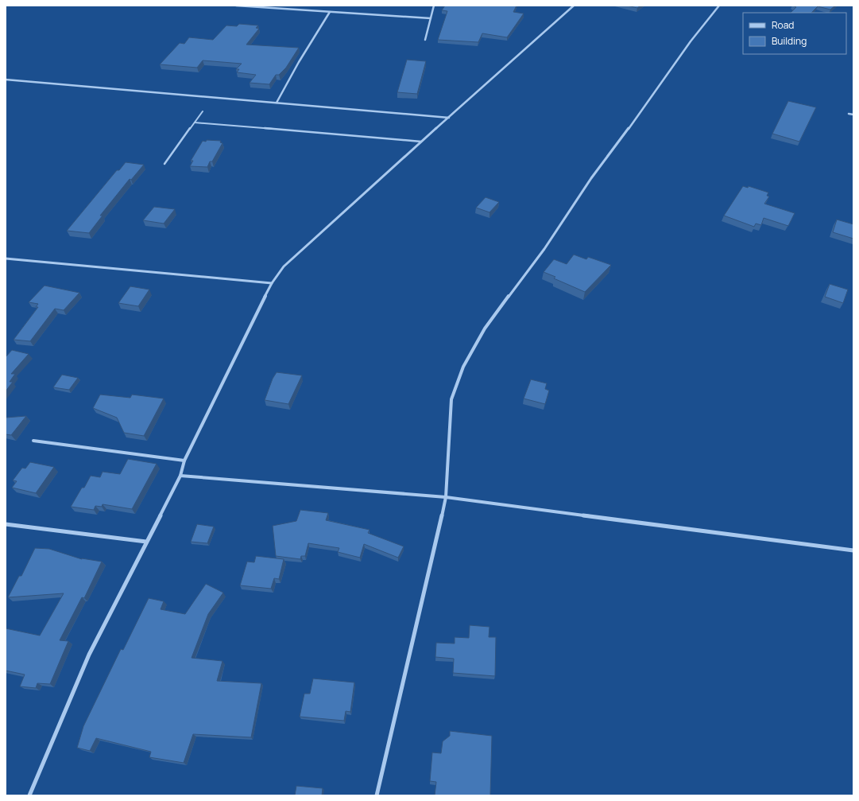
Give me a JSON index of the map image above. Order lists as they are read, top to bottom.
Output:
{
  "legend": ["Road", "Building"]
}
